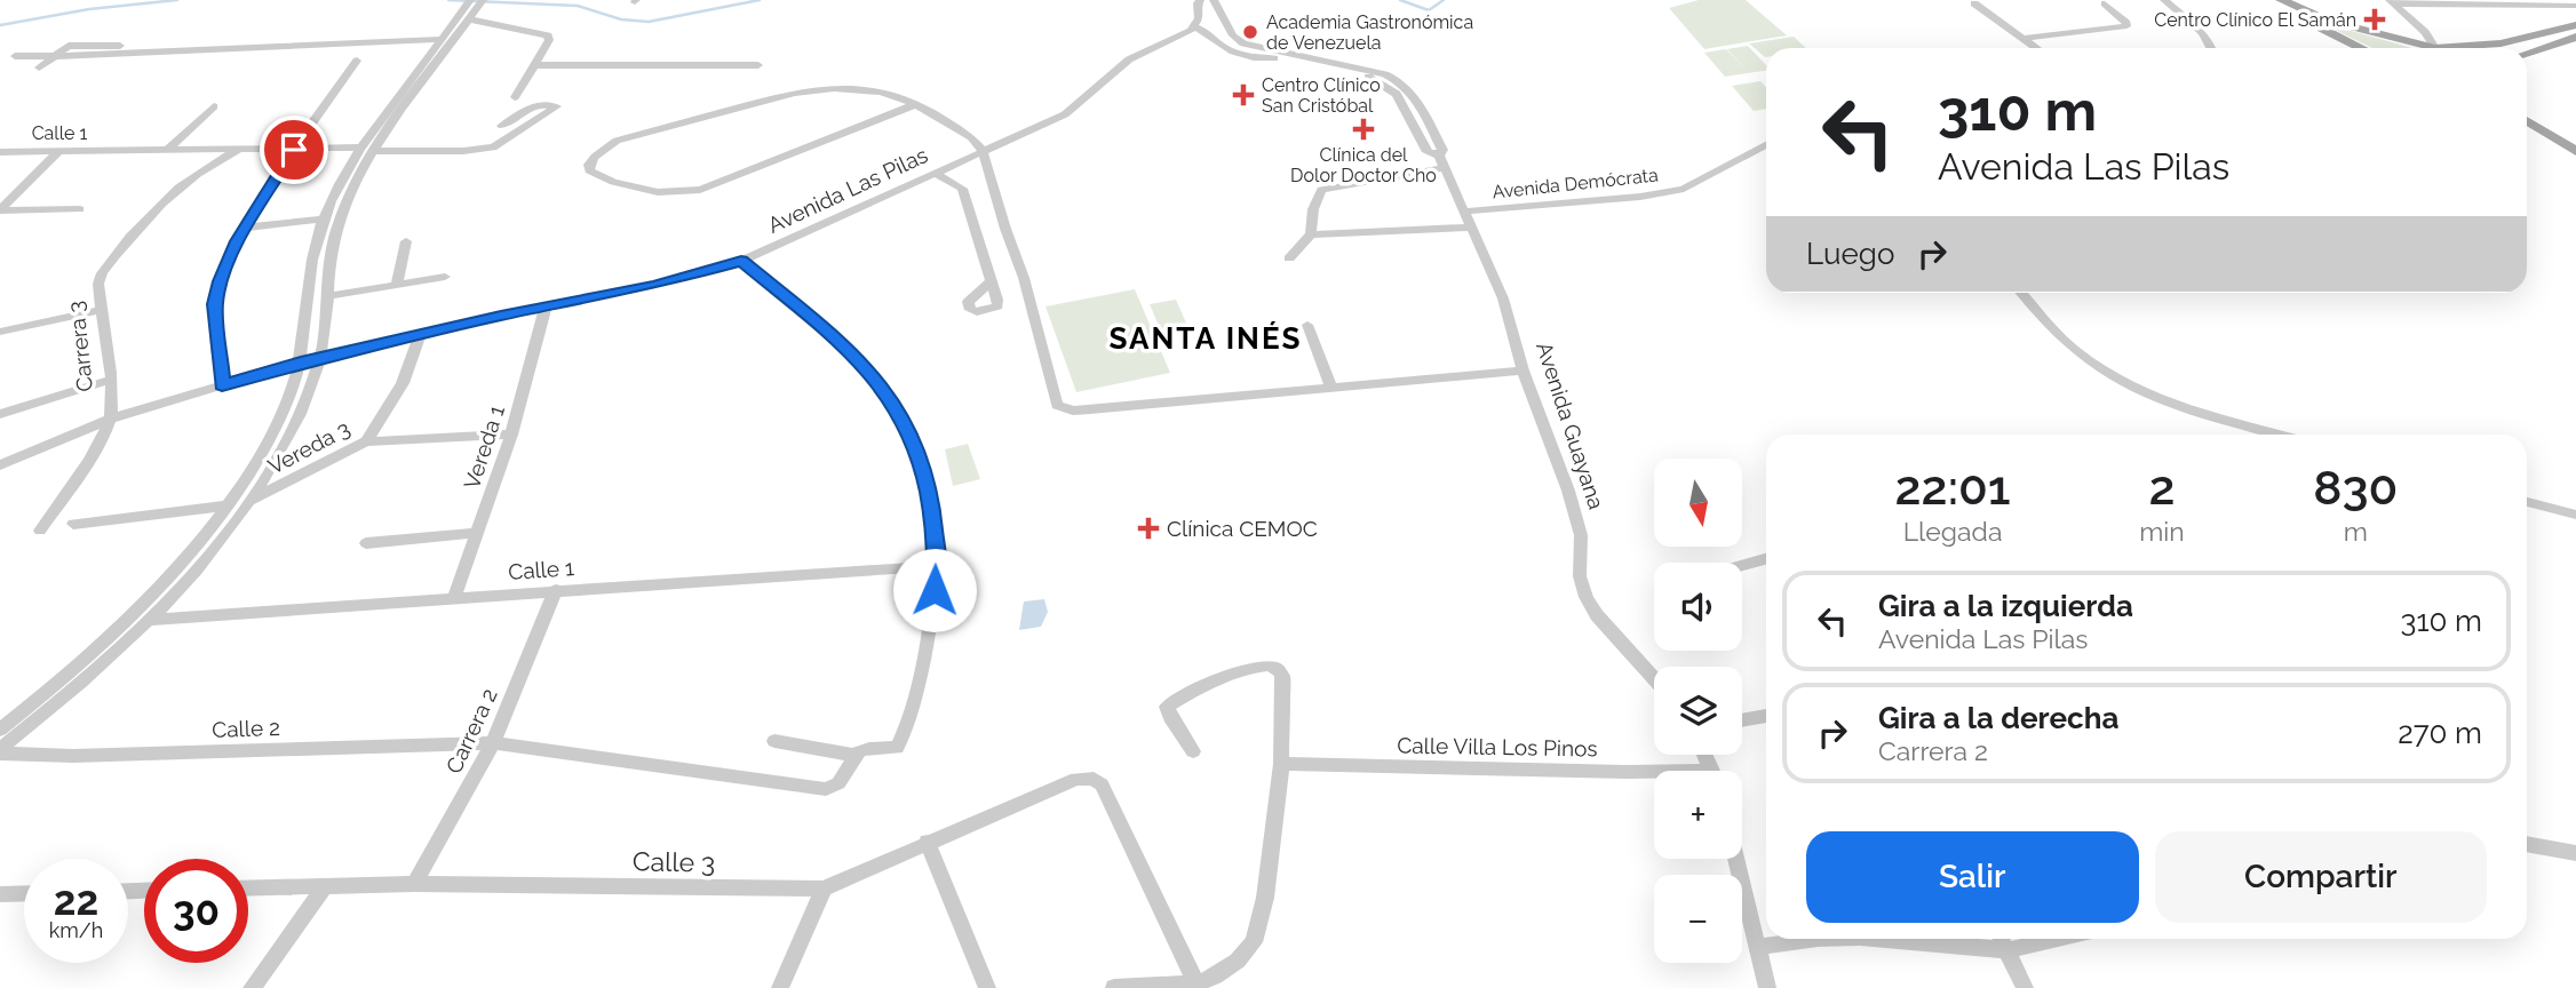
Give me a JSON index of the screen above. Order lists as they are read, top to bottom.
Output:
{
  "streets": {
    "street": [
      "Calle 1",
      "Avenida Demócrata",
      "Avenida Las Pilas",
      "Carrera 3",
      "Avenida Guayana",
      "Vereda 3",
      "Vereda 1",
      "Calle 2",
      "Carrera 2",
      "Calle Villa Los Pinos",
      "Calle 3"
    ]
  },
  "crossings": [
    ["Calle 1", "Carrera 3"],
    ["Calle 1", "Vereda 1"],
    ["Calle 1", "Carrera 2"],
    ["Avenida Demócrata", "Avenida Guayana"],
    ["Avenida Las Pilas", "Carrera 3"],
    ["Avenida Las Pilas", "Vereda 3"],
    ["Avenida Las Pilas", "Vereda 1"],
    ["Calle 2", "Carrera 2"],
    ["Carrera 2", "Calle 3"]
  ],
  "districts": ["SANTA INÉS"],
  "places": {
    "health": [
      "Centro Clínico El Samán",
      "Centro Clínico San Cristóbal",
      "Clínica del Dolor Doctor Cho",
      "Clínica CEMOC"
    ],
    "other": ["Academia Gastronómica de Venezuela"]
  },
  "north": "bottom",
  "page": {
    "turn": ["310 m", "Avenida Las Pilas"],
    "then": "Luego",
    "eta": [
      "22:01",
      "Llegada",
      "2",
      "min",
      "830",
      "m"
    ],
    "map_buttons": ["+", "−"],
    "list": [
      {
        "name": "Gira a la izquierda",
        "note": "Avenida Las Pilas",
        "value": "310 m"
      },
      {
        "name": "Gira a la derecha",
        "note": "Carrera 2",
        "value": "270 m"
      }
    ],
    "buttons": ["Salir", "Compartir"],
    "speed": "22 km/h",
    "limit": "30"
  }
}
